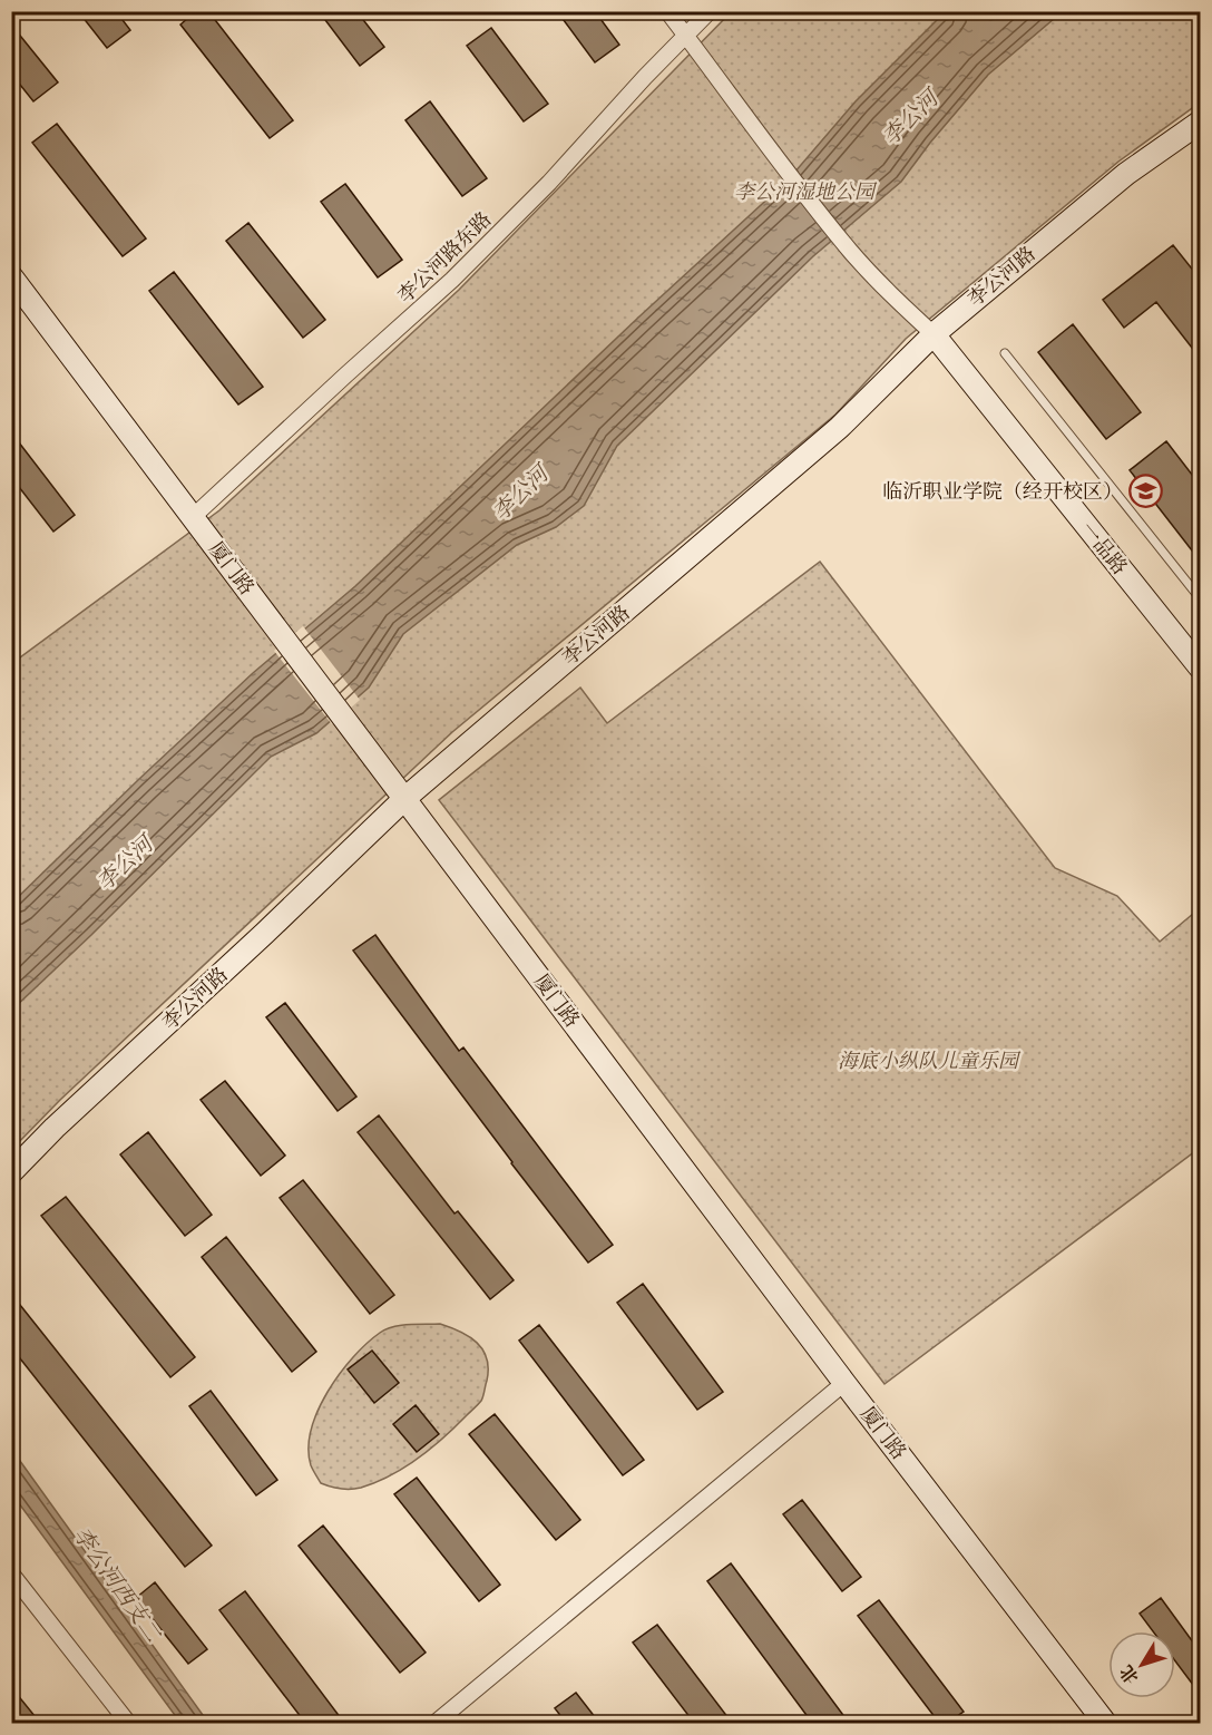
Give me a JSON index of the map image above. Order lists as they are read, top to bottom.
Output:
{
  "streets": {
    "street": [
      "李公河路东路",
      "李公河路",
      "一品路",
      "厦门路"
    ]
  },
  "crossings": [
    ["李公河路东路", "厦门路"],
    ["李公河路", "一品路"],
    ["李公河路", "厦门路"]
  ],
  "water": ["李公河", "李公河西支二"],
  "parks": ["李公河湿地公园", "海底小纵队儿童乐园"],
  "places": {
    "school or university": ["临沂职业学院（经开校区）"]
  },
  "north": "bottom left"
}
